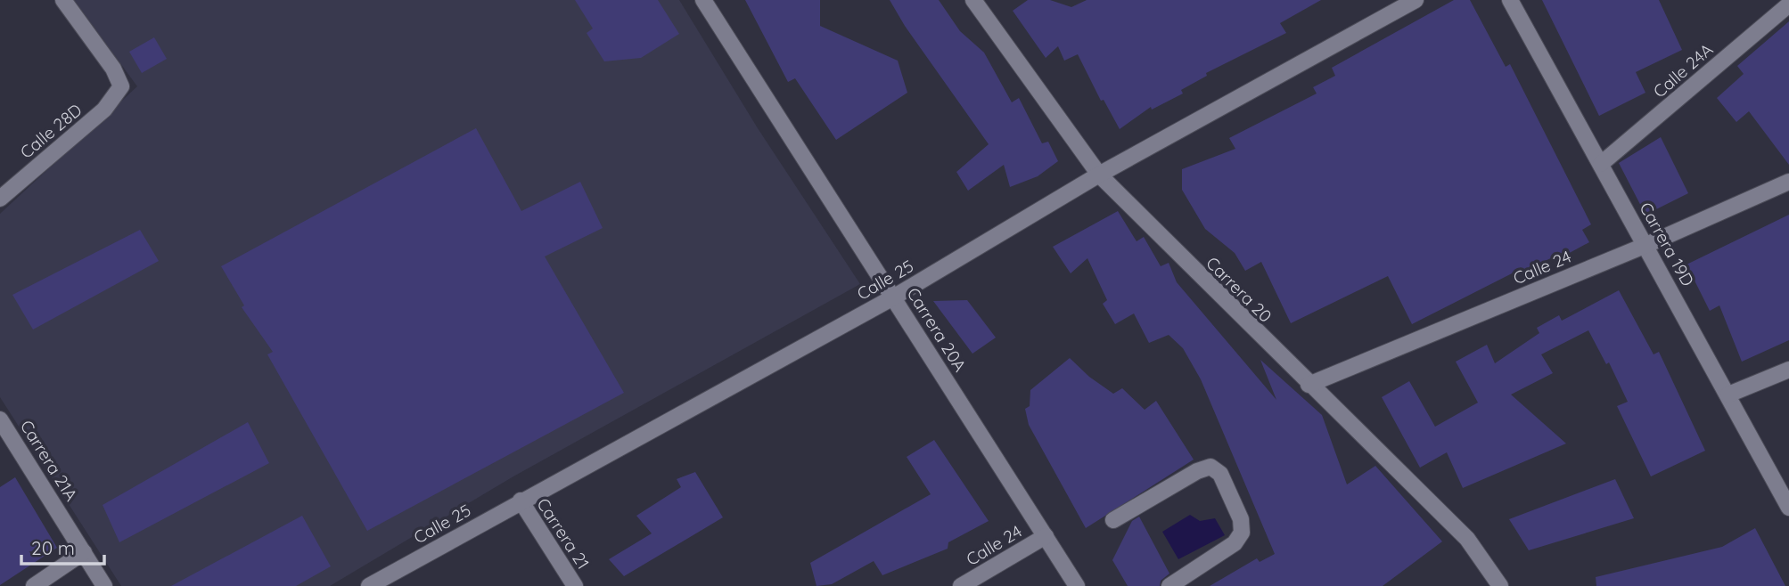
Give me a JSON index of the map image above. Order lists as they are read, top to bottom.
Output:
{
  "streets": {
    "street": [
      "Calle 24A",
      "Calle 28D",
      "Carrera 19D",
      "Calle 24",
      "Calle 25",
      "Carrera 20",
      "Carrera 20A",
      "Carrera 21A",
      "Carrera 21"
    ]
  },
  "crossings": [
    ["Calle 24A", "Carrera 19D"],
    ["Carrera 19D", "Calle 24"],
    ["Calle 24", "Carrera 20"],
    ["Calle 24", "Carrera 20A"],
    ["Calle 25", "Carrera 20"],
    ["Calle 25", "Carrera 20A"],
    ["Calle 25", "Carrera 21"]
  ],
  "scale_bar": "20 m"
}
